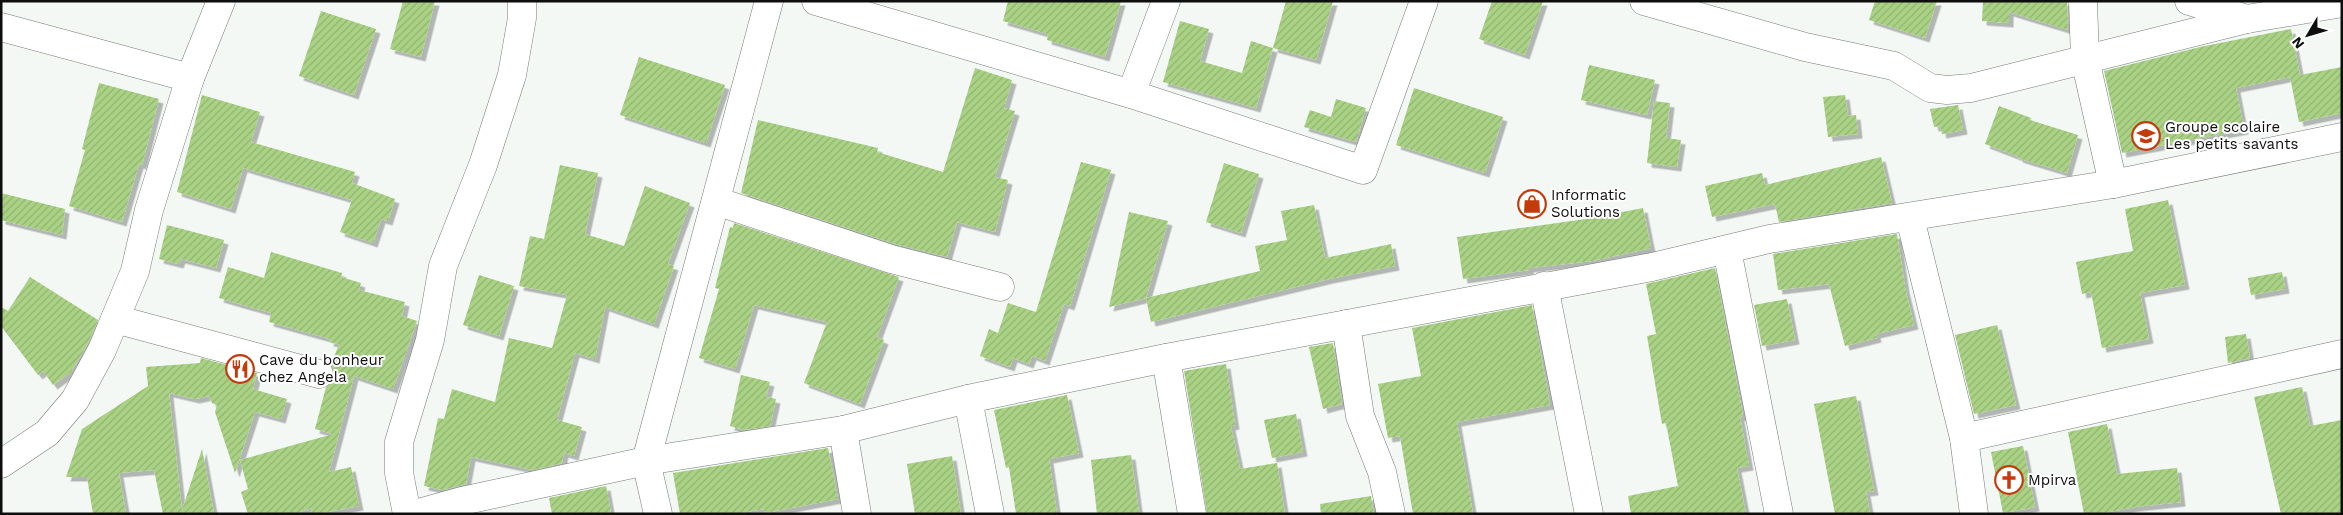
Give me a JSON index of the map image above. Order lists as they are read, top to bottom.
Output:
{
  "places": {
    "school or university": ["Groupe scolaire Les petits savants"],
    "shop": ["Informatic Solutions"],
    "restaurant": ["Cave du bonheur chez Angela"],
    "church": ["Mpirva"]
  },
  "north": "bottom left"
}
